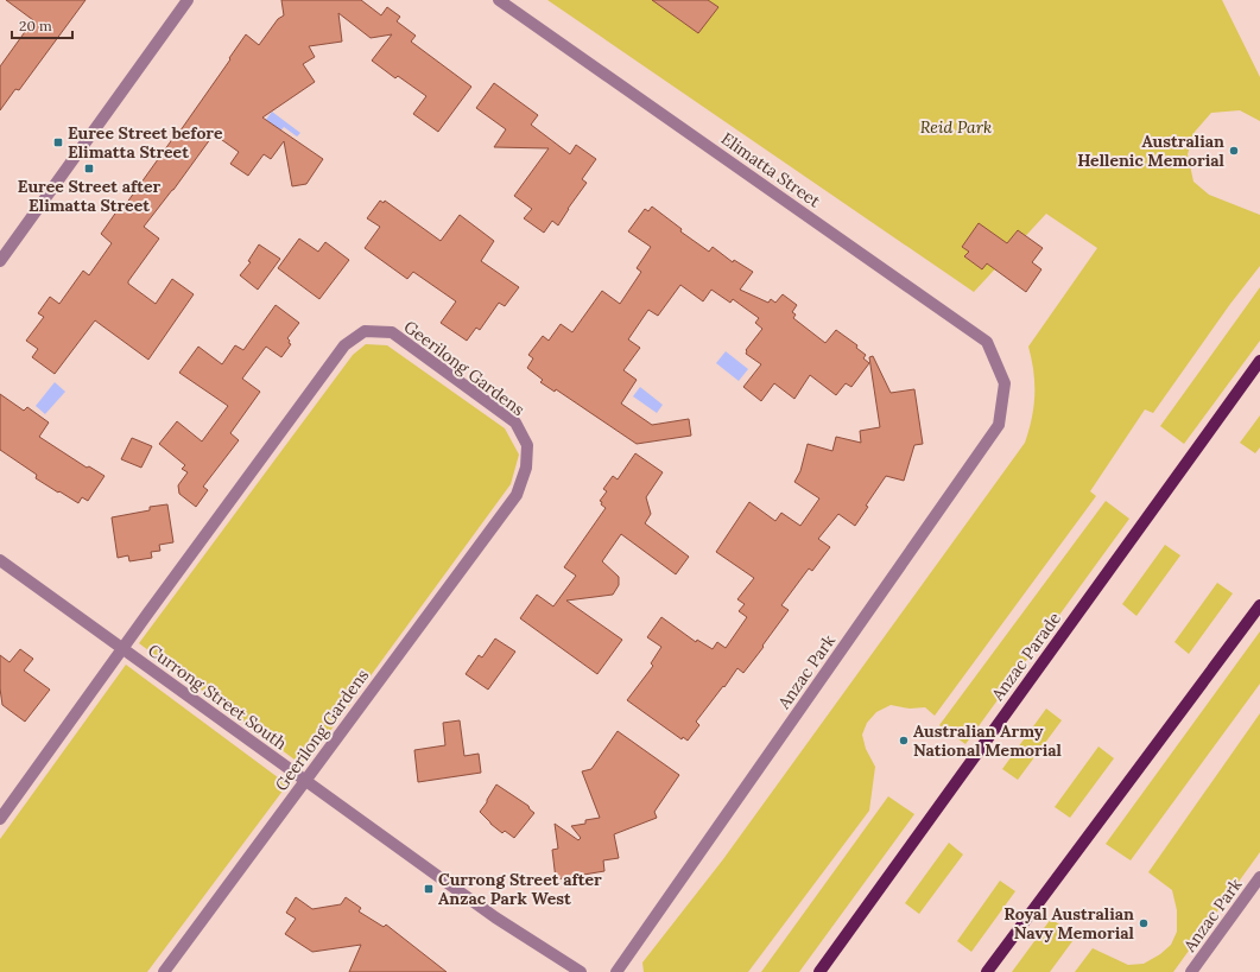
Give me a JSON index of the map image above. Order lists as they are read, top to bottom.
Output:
{
  "streets": {
    "main road": ["Anzac Parade"],
    "street": [
      "Elimatta Street",
      "Geerilong Gardens",
      "Anzac Park",
      "Currong Street South"
    ]
  },
  "crossings": [
    ["Elimatta Street", "Anzac Park"],
    ["Geerilong Gardens", "Currong Street South"]
  ],
  "parks": ["Reid Park"],
  "places": {
    "transit": ["Euree Street before Elimatta Street", "Euree Street after Elimatta Street", "Currong Street after Anzac Park West"],
    "other": ["Australian Hellenic Memorial", "Australian Army National Memorial", "Royal Australian Navy Memorial"]
  },
  "scale_bar": "20 m"
}
